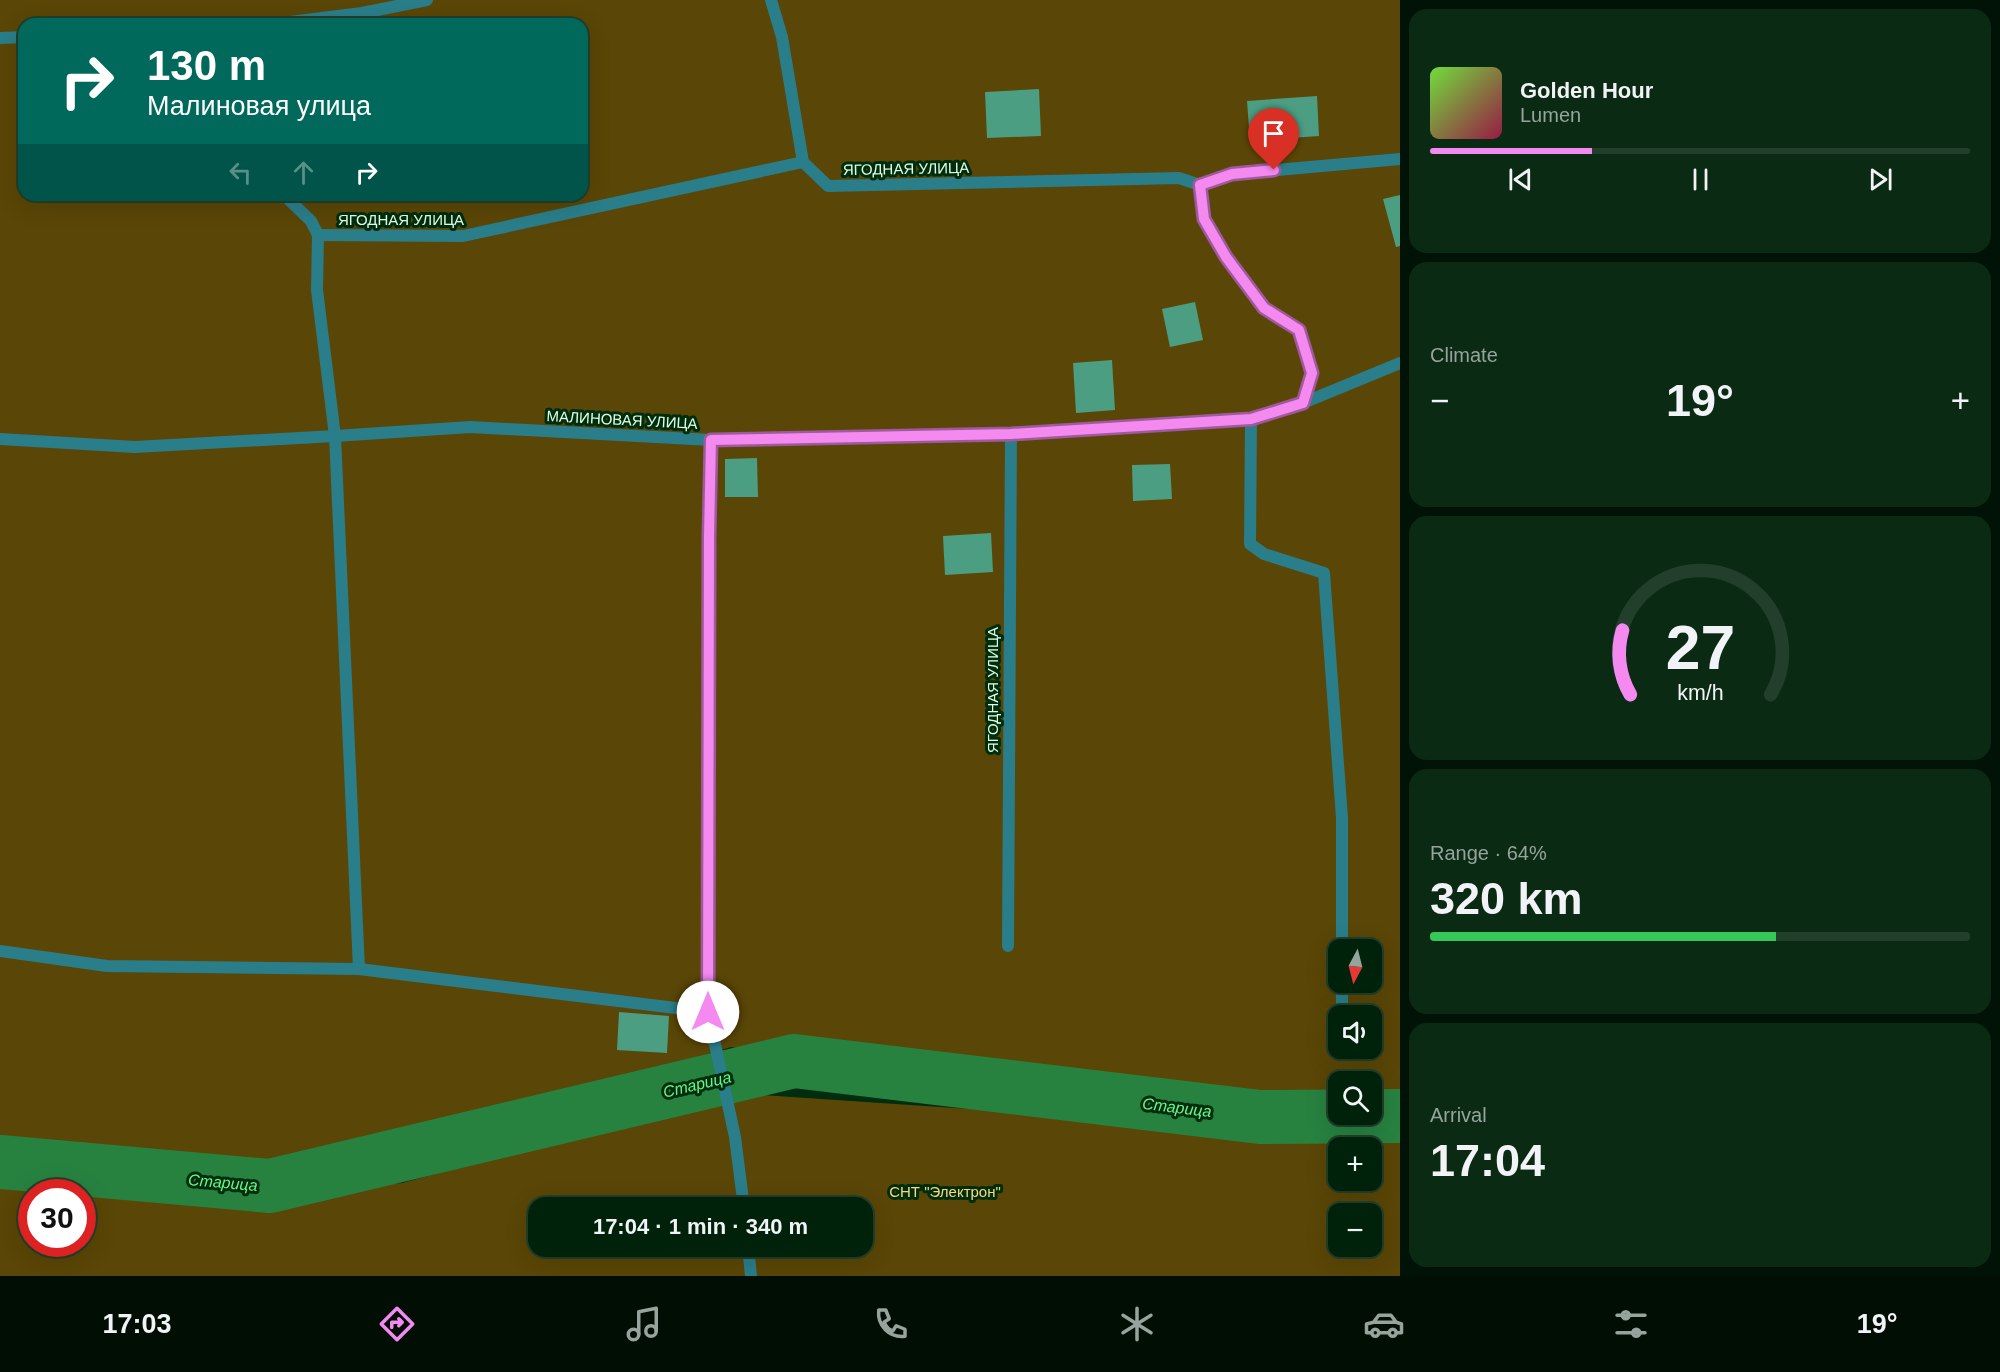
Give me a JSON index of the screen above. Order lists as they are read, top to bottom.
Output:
{
  "streets": {
    "street": ["ЯГОДНАЯ УЛИЦА", "МАЛИНОВАЯ УЛИЦА"]
  },
  "crossings": [
    ["ЯГОДНАЯ УЛИЦА", "МАЛИНОВАЯ УЛИЦА"]
  ],
  "water": ["Старица"],
  "parks": ["СНТ \"Электрон\""],
  "north": "bottom",
  "page": {
    "turn": ["130 m", "Малиновая улица"],
    "song": ["Golden Hour", "Lumen"],
    "tile": [
      "Climate",
      ["Range · 64%", "320 km"],
      ["Arrival", "17:04"]
    ],
    "heat": ["−", "19°", "+"],
    "map_buttons": ["+", "−"],
    "limit": "30",
    "trip": "17:04 · 1 min · 340 m",
    "tabs": ["17:03", "19°"],
    "gauge": ["27", "km/h"]
  }
}
